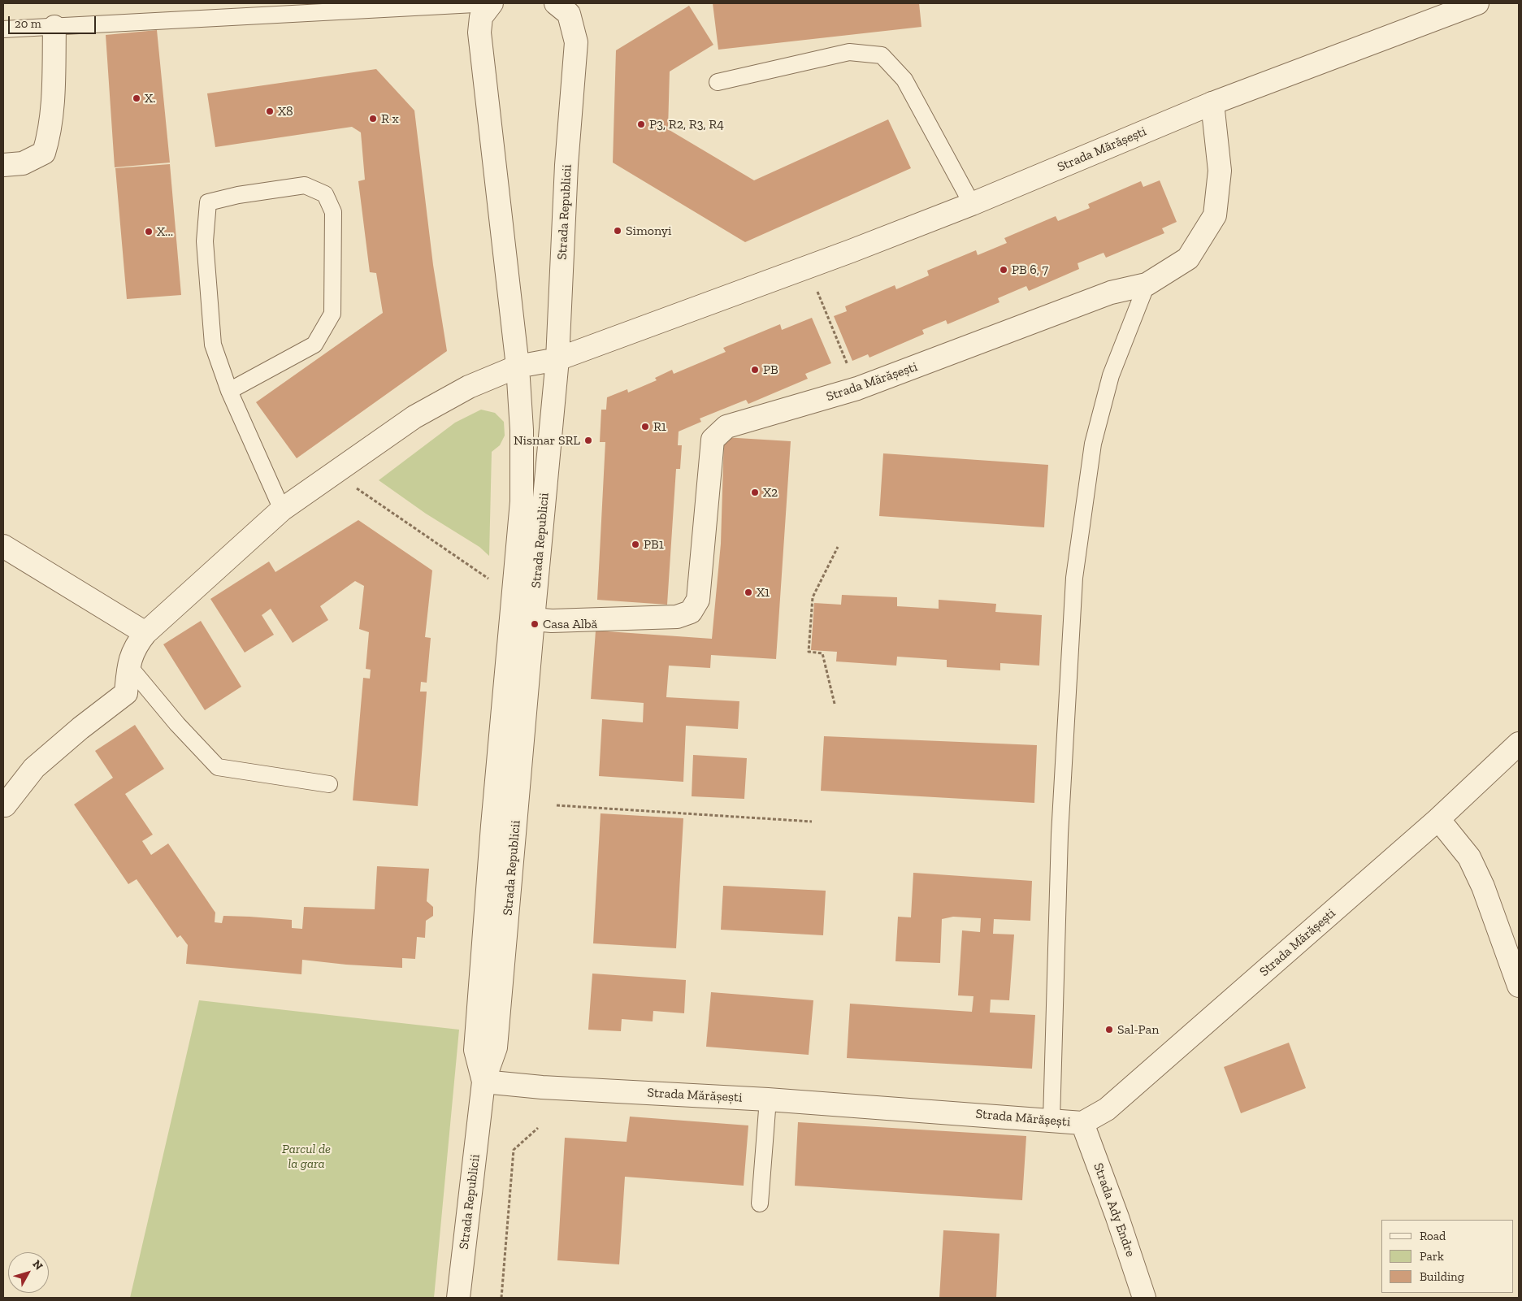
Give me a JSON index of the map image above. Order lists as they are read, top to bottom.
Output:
{
  "streets": {
    "street": ["Strada Mărășești", "Strada Republicii", "Strada Ady Endre"]
  },
  "crossings": [
    ["Strada Mărășești", "Strada Republicii"],
    ["Strada Mărășești", "Strada Ady Endre"]
  ],
  "parks": ["Parcul de la gara"],
  "places": [
    "X.",
    "X8",
    "R x",
    "P3, R2, R3, R4",
    "Simonyi",
    "X...",
    "PB 6, 7",
    "PB",
    "R1",
    "Nismar SRL",
    "X2",
    "PB1",
    "X1",
    "Casa Albă",
    "Sal-Pan"
  ],
  "legend": ["Road", "Park", "Building"],
  "scale_bar": "20 m",
  "north": "top right"
}
